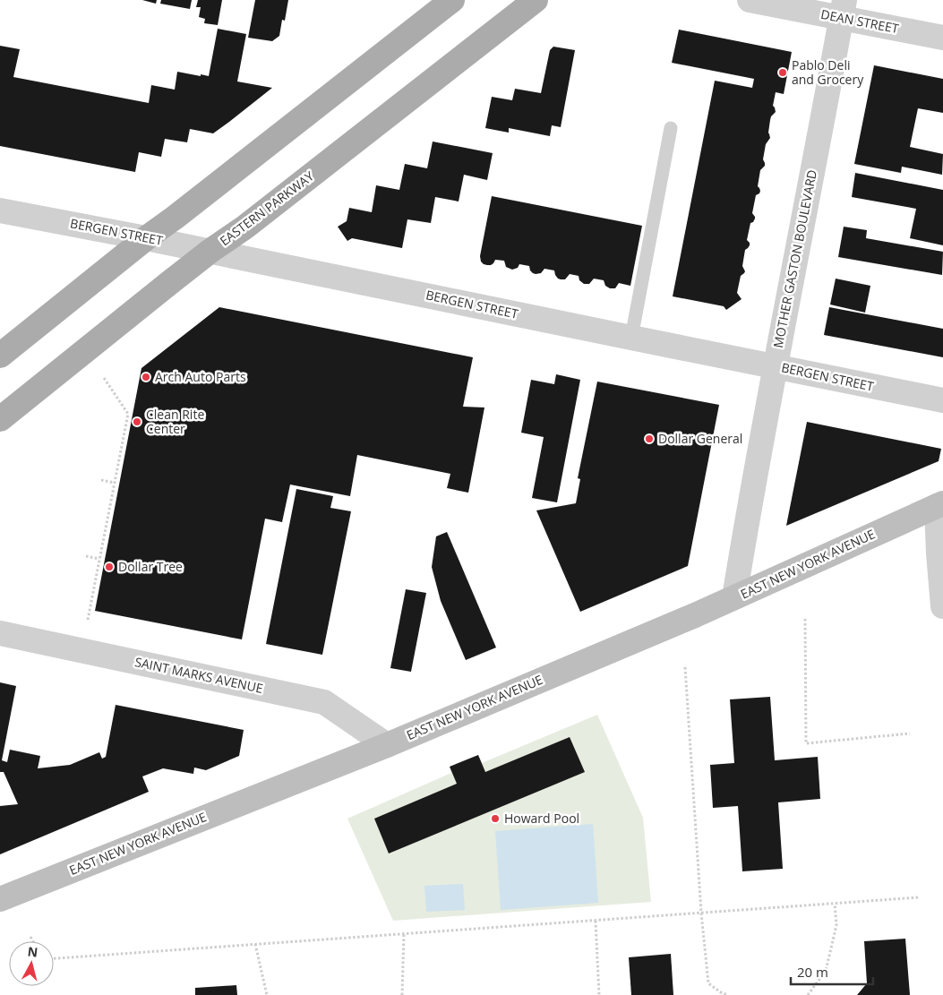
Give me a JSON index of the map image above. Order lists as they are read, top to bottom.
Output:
{
  "streets": {
    "main road": ["EASTERN PARKWAY", "EAST NEW YORK AVENUE"],
    "street": [
      "DEAN STREET",
      "BERGEN STREET",
      "MOTHER GASTON BOULEVARD",
      "SAINT MARKS AVENUE"
    ]
  },
  "crossings": [
    ["DEAN STREET", "MOTHER GASTON BOULEVARD"],
    ["EASTERN PARKWAY", "BERGEN STREET"],
    ["BERGEN STREET", "MOTHER GASTON BOULEVARD"],
    ["MOTHER GASTON BOULEVARD", "EAST NEW YORK AVENUE"],
    ["EAST NEW YORK AVENUE", "SAINT MARKS AVENUE"]
  ],
  "places": [
    "Pablo Deli and Grocery",
    "Arch Auto Parts",
    "Clean Rite Center",
    "Dollar General",
    "Dollar Tree",
    "Howard Pool"
  ],
  "scale_bar": "20 m",
  "north": "top"
}
